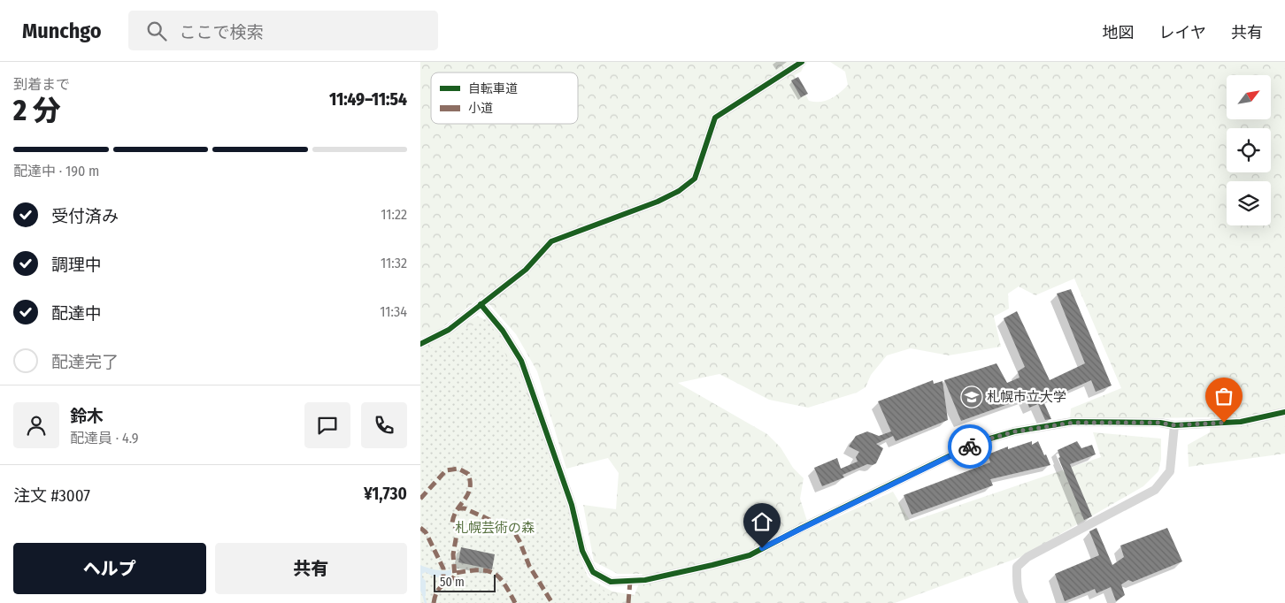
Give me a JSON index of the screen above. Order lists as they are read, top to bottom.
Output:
{
  "parks": ["札幌芸術の森"],
  "places": {
    "school or university": ["札幌市立大学"]
  },
  "legend": ["自転車道", "小道"],
  "scale_bar": "50 m",
  "north": "top right",
  "page": {
    "header": "Munchgo",
    "search": "ここで検索",
    "nav": ["地図", "レイヤ", "共有"],
    "heading": ["2 分", "到着まで", "11:49–11:54"],
    "panel": [
      "鈴木",
      "配達員 · 4.9",
      "注文 #3007",
      "¥1,730"
    ],
    "bar": "配達中 · 190 m",
    "list": [
      ["受付済み", "11:22"],
      ["調理中", "11:32"],
      ["配達中", "11:34"],
      "配達完了"
    ],
    "buttons": ["ヘルプ", "共有"],
    "scale": "50 m"
  }
}
